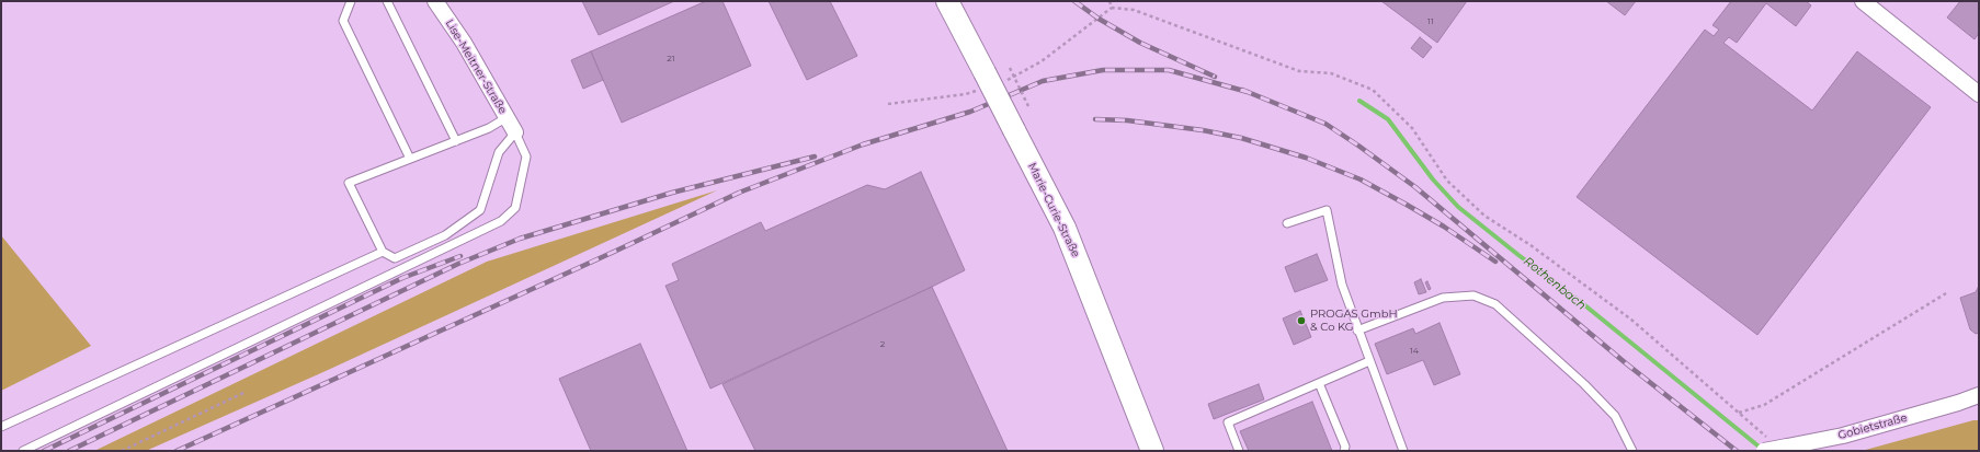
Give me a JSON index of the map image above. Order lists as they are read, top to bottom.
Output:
{
  "streets": {
    "main road": ["Marie-Curie-Straße"],
    "street": ["Lise-Meitner-Straße", "Gobietstraße"]
  },
  "water": ["Rothenbach"],
  "places": ["PROGAS GmbH & Co KG"],
  "house_numbers": [
    "11",
    "21",
    "2",
    "14"
  ]
}
